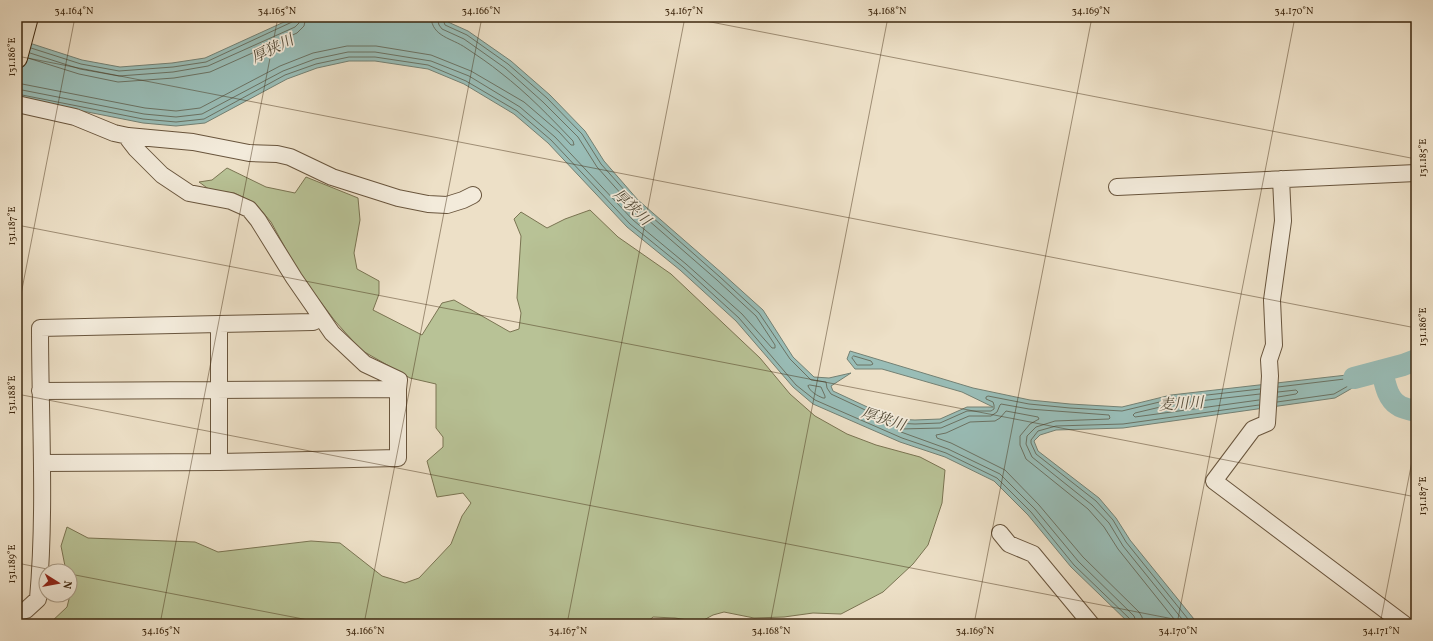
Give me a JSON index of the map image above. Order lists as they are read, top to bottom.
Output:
{
  "water": ["厚狭川", "麦川川"],
  "north": "right",
  "coordinates": [
    "34.164°N",
    "34.165°N",
    "34.166°N",
    "34.167°N",
    "34.168°N",
    "34.169°N",
    "34.170°N",
    "131.186°E",
    "131.185°E",
    "131.187°E",
    "131.188°E",
    "131.189°E",
    "34.171°N"
  ]
}
